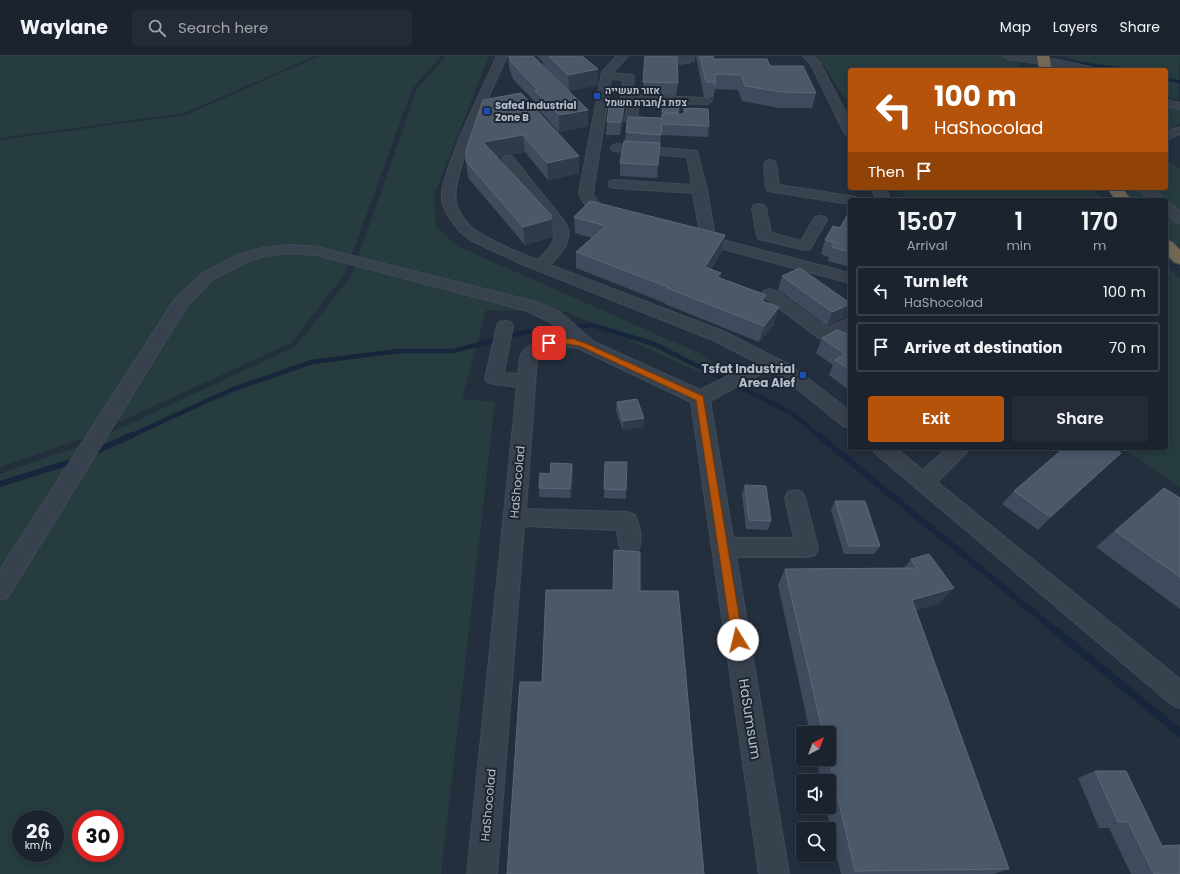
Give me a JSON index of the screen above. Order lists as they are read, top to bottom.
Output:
{
  "streets": {
    "street": ["HaShocolad", "HaSumsum"]
  },
  "crossings": [
    ["HaShocolad", "HaSumsum"]
  ],
  "places": {
    "transit": ["אזור תעשייה צפת ג/חברת חשמל", "Safed Industrial Zone B", "Tsfat Industrial Area Alef"]
  },
  "north": "top right",
  "page": {
    "header": "Waylane",
    "search": "Search here",
    "nav": ["Map", "Layers", "Share"],
    "turn": ["100 m", "HaShocolad"],
    "then": "Then",
    "eta": [
      "15:07",
      "Arrival",
      "1",
      "min",
      "170",
      "m"
    ],
    "list": [
      {
        "name": "Turn left",
        "note": "HaShocolad",
        "value": "100 m"
      },
      {
        "name": "Arrive at destination",
        "value": "70 m"
      }
    ],
    "buttons": ["Exit", "Share"],
    "speed": "26 km/h",
    "limit": "30"
  }
}
